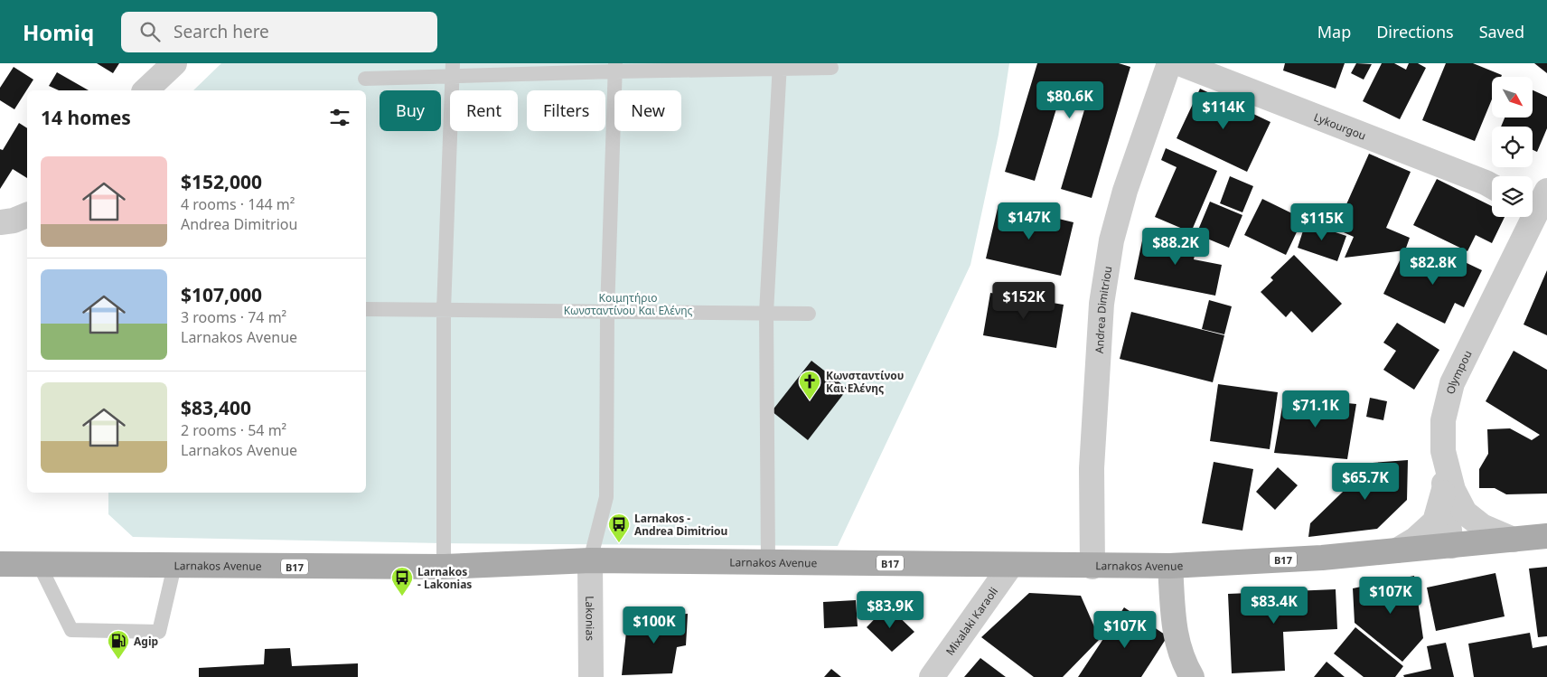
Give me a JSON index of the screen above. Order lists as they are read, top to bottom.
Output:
{
  "streets": {
    "main road": ["B17", "Larnakos Avenue"],
    "street": [
      "Lykourgou",
      "Andrea Dimitriou",
      "Olympou",
      "Lakonias",
      "Mixalaki Karaoli"
    ]
  },
  "crossings": [
    ["Andrea Dimitriou", "Larnakos Avenue"],
    ["Olympou", "Larnakos Avenue"],
    ["Larnakos Avenue", "Lakonias"],
    ["Larnakos Avenue", "Mixalaki Karaoli"]
  ],
  "parks": ["Κοιμητήριο Κωνσταντίνου Και Ελένης"],
  "places": {
    "church": ["Κωνσταντίνου Και Ελένης"],
    "bus stop": ["Larnakos - Andrea Dimitriou", "Larnakos - Lakonias"],
    "fuel station": ["Agip"]
  },
  "north": "bottom right",
  "page": {
    "header": "Homiq",
    "search": "Search here",
    "nav": ["Map", "Directions", "Saved"],
    "price": [
      "$80.6K",
      "$114K",
      "$147K",
      "$115K",
      "$88.2K",
      "$82.8K",
      "$152K",
      "$71.1K",
      "$65.7K",
      "$107K",
      "$83.4K",
      "$83.9K",
      "$100K",
      "$107K"
    ],
    "chip": [
      "Buy",
      "Rent",
      "Filters",
      "New"
    ],
    "heading": "14 homes",
    "list": [
      {
        "name": "$152,000",
        "note": "4 rooms · 144 m² · Andrea Dimitriou"
      },
      {
        "name": "$107,000",
        "note": "3 rooms · 74 m² · Larnakos Avenue"
      },
      {
        "name": "$83,400",
        "note": "2 rooms · 54 m² · Larnakos Avenue"
      }
    ]
  }
}
